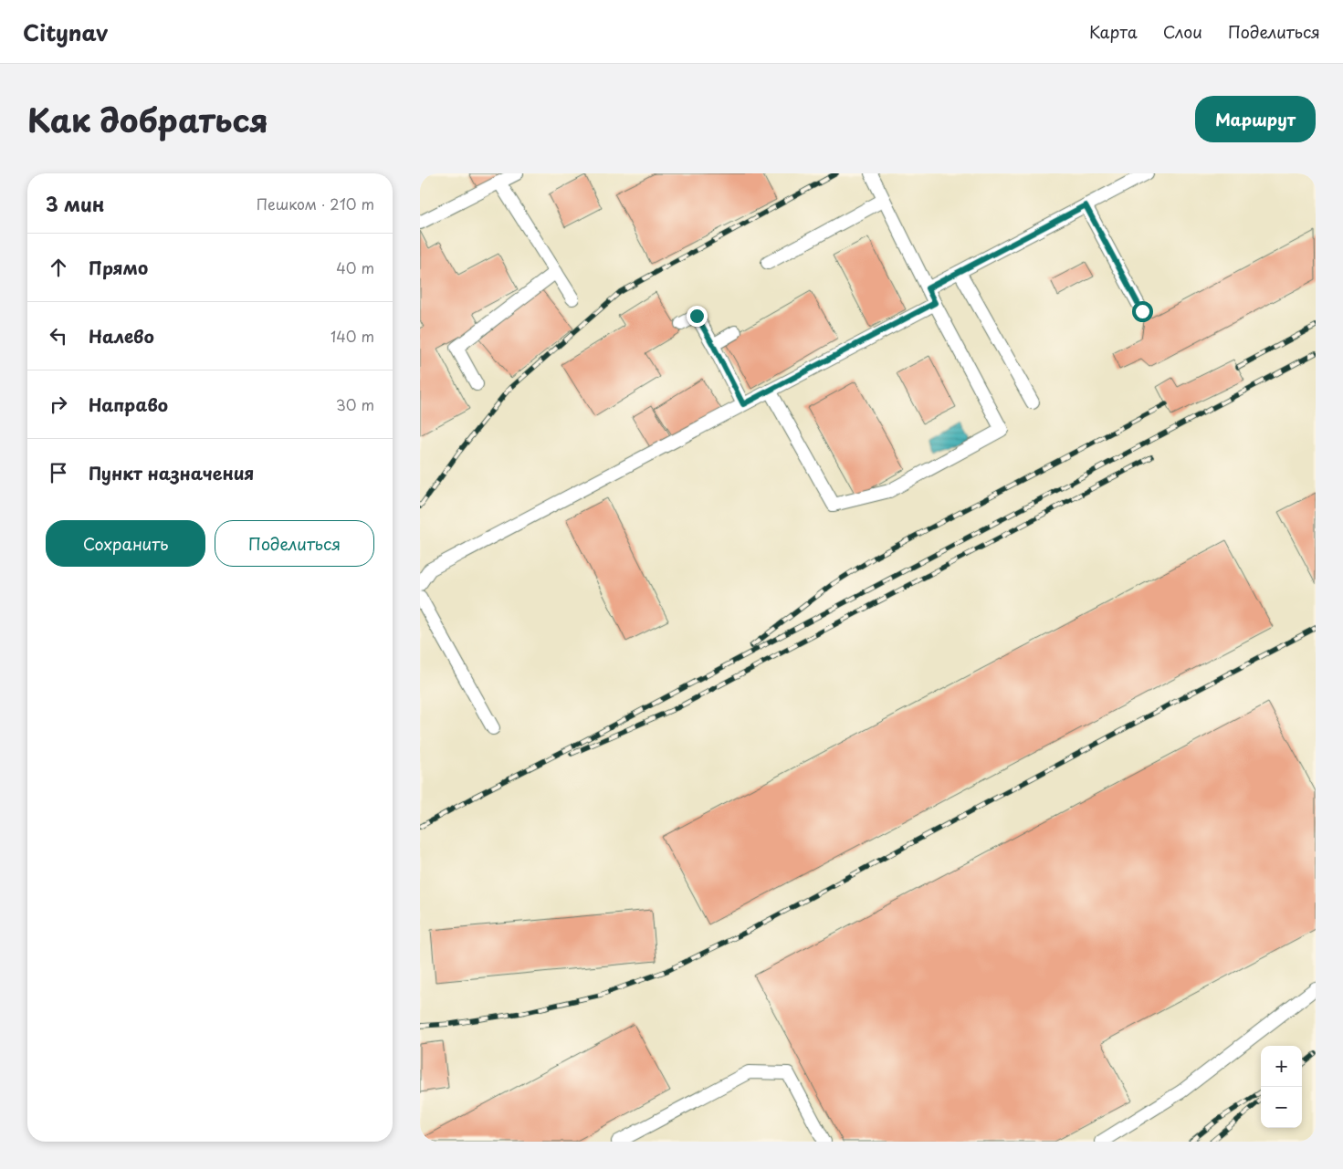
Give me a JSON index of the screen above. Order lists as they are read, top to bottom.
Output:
{
  "page": {
    "header": "Citynav",
    "nav": ["Карта", "Слои", "Поделиться"],
    "title": "Как добраться",
    "buttons": [
      "Маршрут",
      ["Сохранить", "Поделиться"]
    ],
    "heading": ["3 мин", "Пешком · 210 m"],
    "list": [
      ["Прямо", "40 m"],
      ["Налево", "140 m"],
      ["Направо", "30 m"],
      "Пункт назначения"
    ],
    "map_buttons": ["+", "−"]
  }
}
